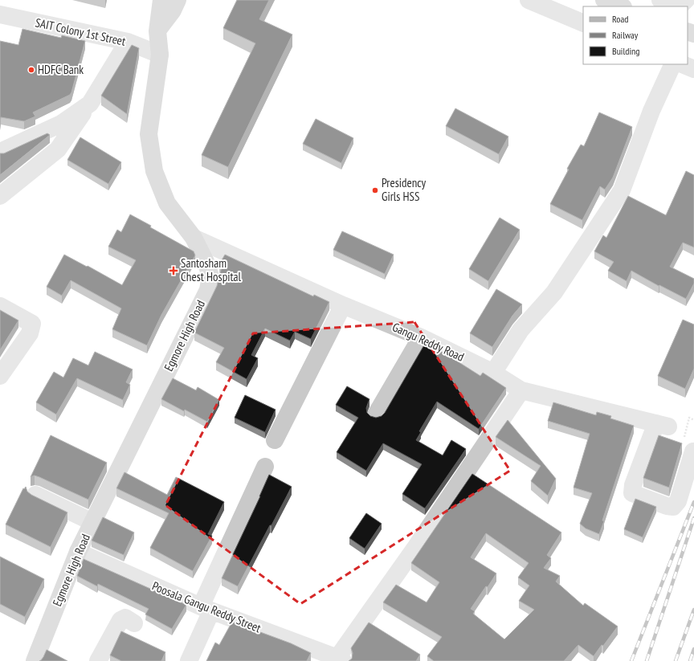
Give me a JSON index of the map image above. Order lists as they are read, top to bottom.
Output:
{
  "streets": {
    "main road": ["Egmore High Road"],
    "street": ["SAIT Colony 1st Street", "Gangu Reddy Road", "Poosala Gangu Reddy Street"]
  },
  "crossings": [
    ["SAIT Colony 1st Street", "Egmore High Road"],
    ["Egmore High Road", "Gangu Reddy Road"],
    ["Egmore High Road", "Poosala Gangu Reddy Street"]
  ],
  "places": {
    "other": ["HDFC Bank", "Presidency Girls HSS"],
    "health": ["Santosham Chest Hospital"]
  },
  "legend": ["Road", "Railway", "Building"]
}
